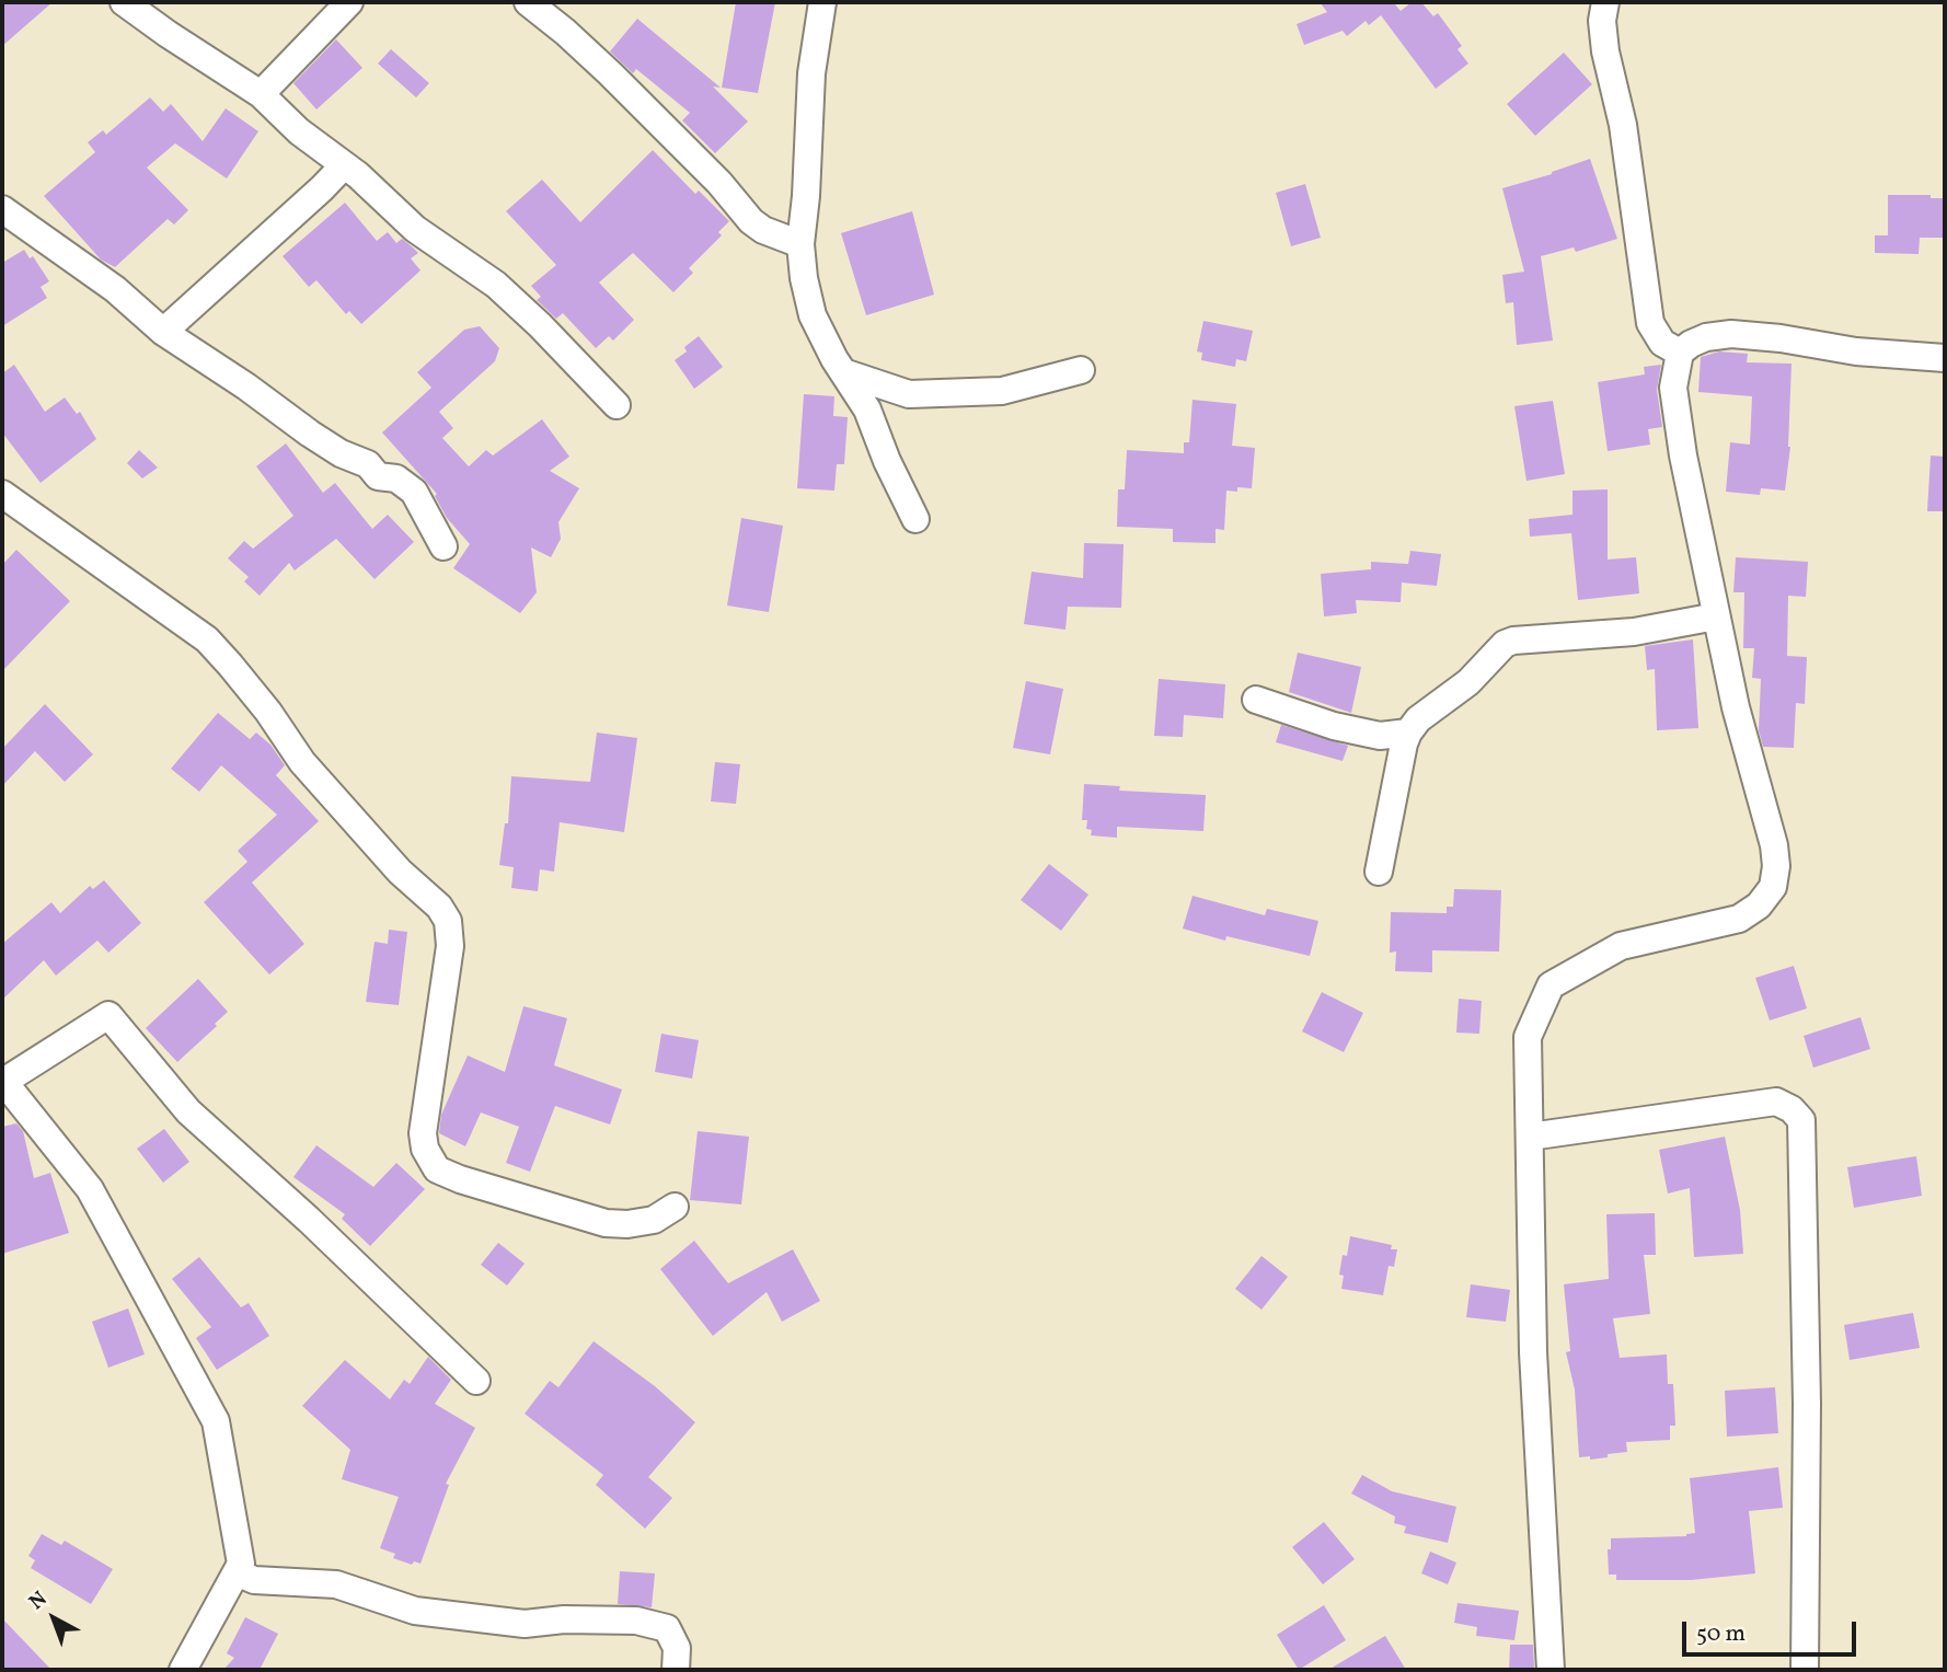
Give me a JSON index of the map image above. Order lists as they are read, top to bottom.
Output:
{
  "scale_bar": "50 m",
  "north": "top left"
}
